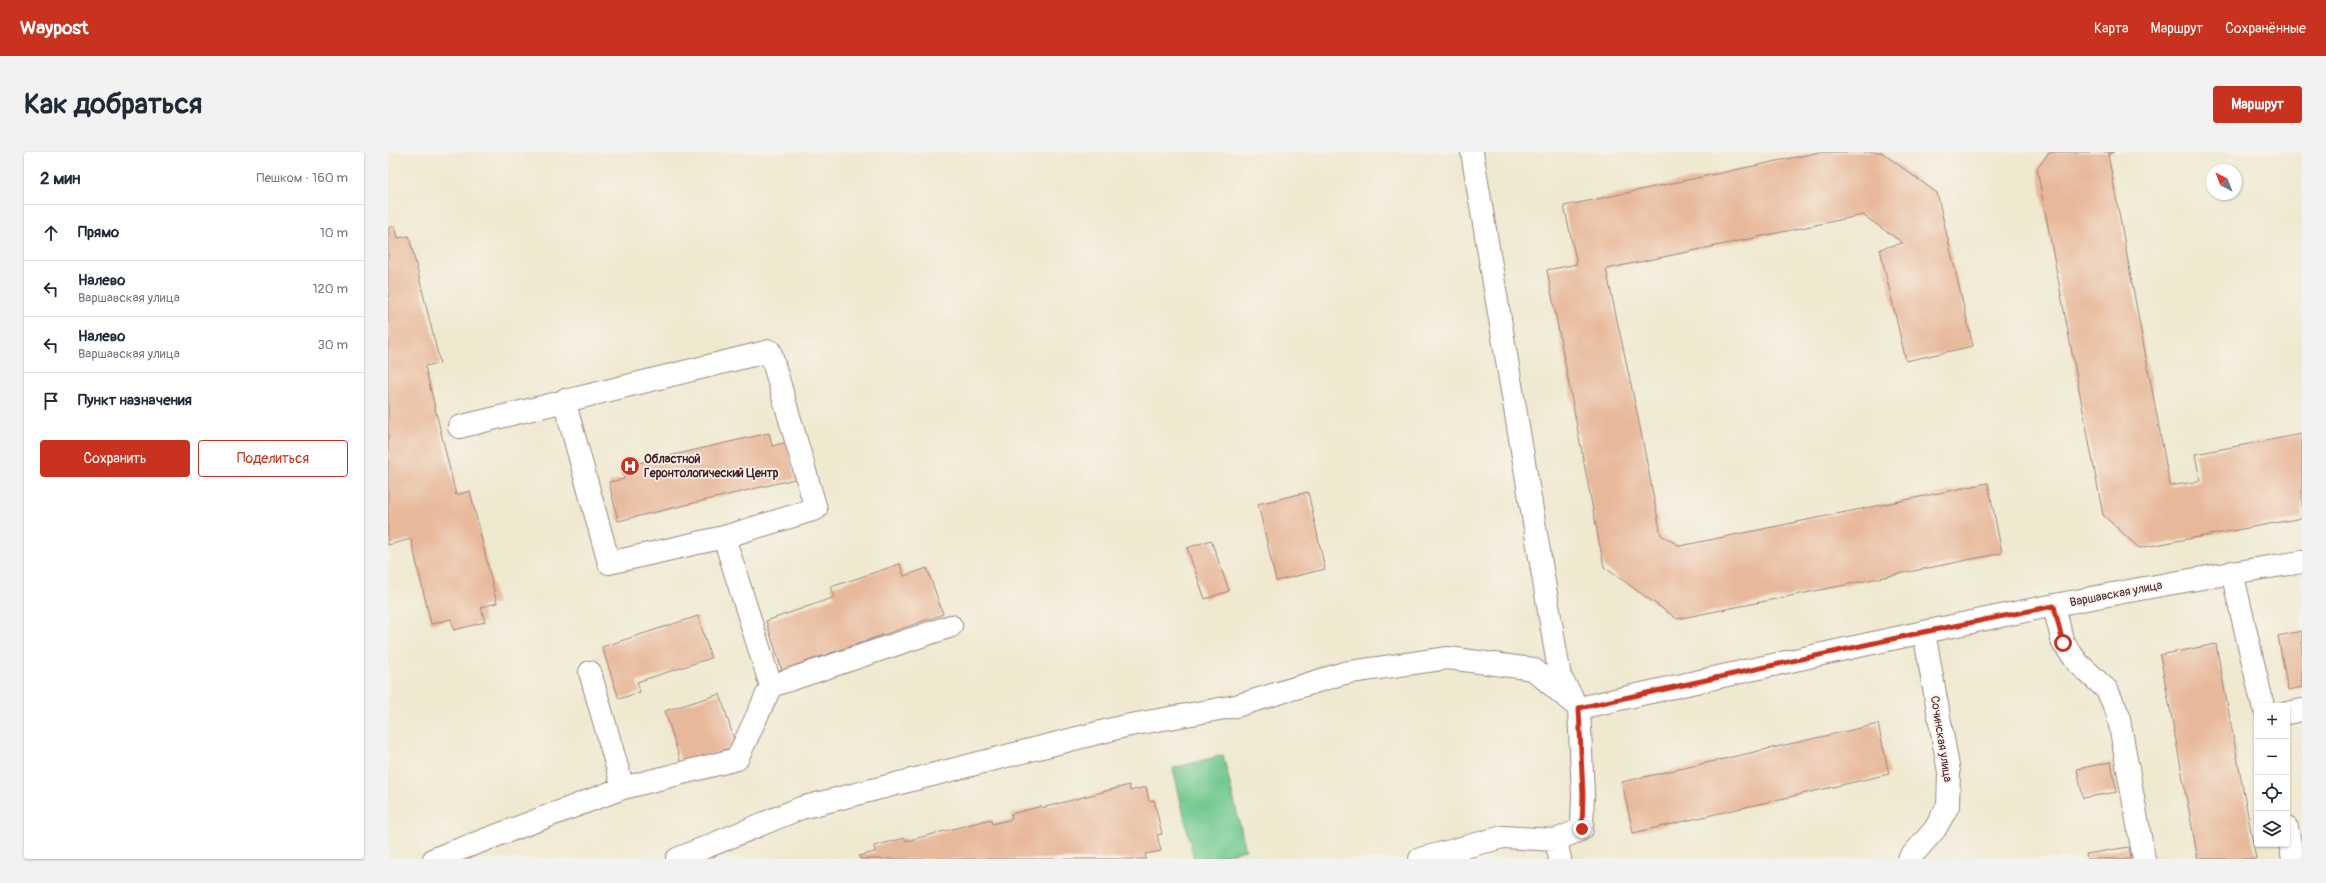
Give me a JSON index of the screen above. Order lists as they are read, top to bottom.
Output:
{
  "streets": {
    "street": ["Варшавская улица", "Сочинская улица"]
  },
  "crossings": [
    ["Варшавская улица", "Сочинская улица"]
  ],
  "places": {
    "hospital": ["Областной Геронтологический Центр"]
  },
  "north": "top left",
  "page": {
    "header": "Waypost",
    "nav": ["Карта", "Маршрут", "Сохранённые"],
    "buttons": [
      "Маршрут",
      ["Сохранить", "Поделиться"]
    ],
    "title": "Как добраться",
    "heading": ["2 мин", "Пешком · 160 m"],
    "list": [
      ["Прямо", "10 m"],
      ["Налево", "Варшавская улица", "120 m"],
      ["Налево", "Варшавская улица", "30 m"],
      "Пункт назначения"
    ],
    "map_buttons": ["+", "−"]
  }
}
